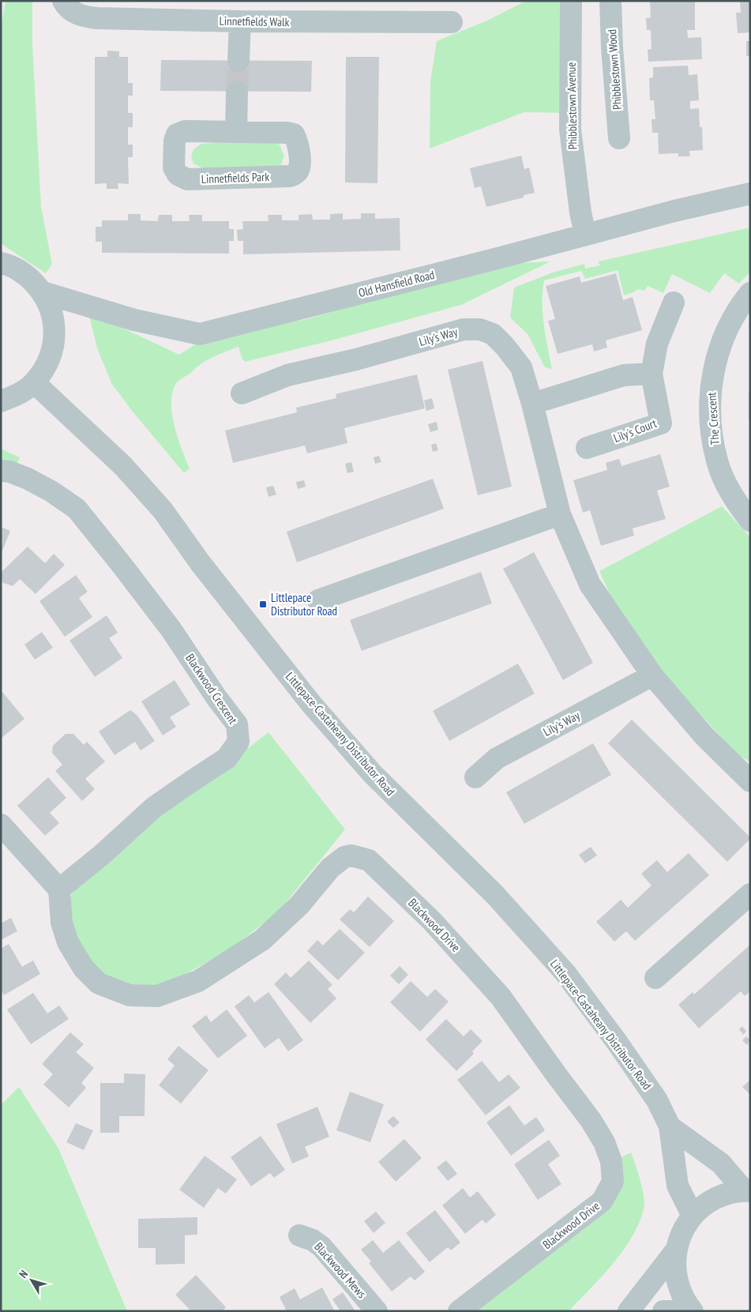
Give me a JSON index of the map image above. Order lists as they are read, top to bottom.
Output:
{
  "streets": {
    "street": [
      "Linnetfields Walk",
      "Phibblestown Wood",
      "Phibblestown Avenue",
      "Linnetfields Park",
      "Old Hansfield Road",
      "Lily's Way",
      "The Crescent",
      "Lily's Court",
      "Blackwood Crescent",
      "Littlepace-Castaheany Distributor Road",
      "Blackwood Drive",
      "Blackwood Mews"
    ]
  },
  "crossings": [
    ["Phibblestown Avenue", "Old Hansfield Road"],
    ["Blackwood Crescent", "Blackwood Drive"]
  ],
  "places": {
    "transit": ["Littlepace Distributor Road"]
  },
  "north": "top left"
}
